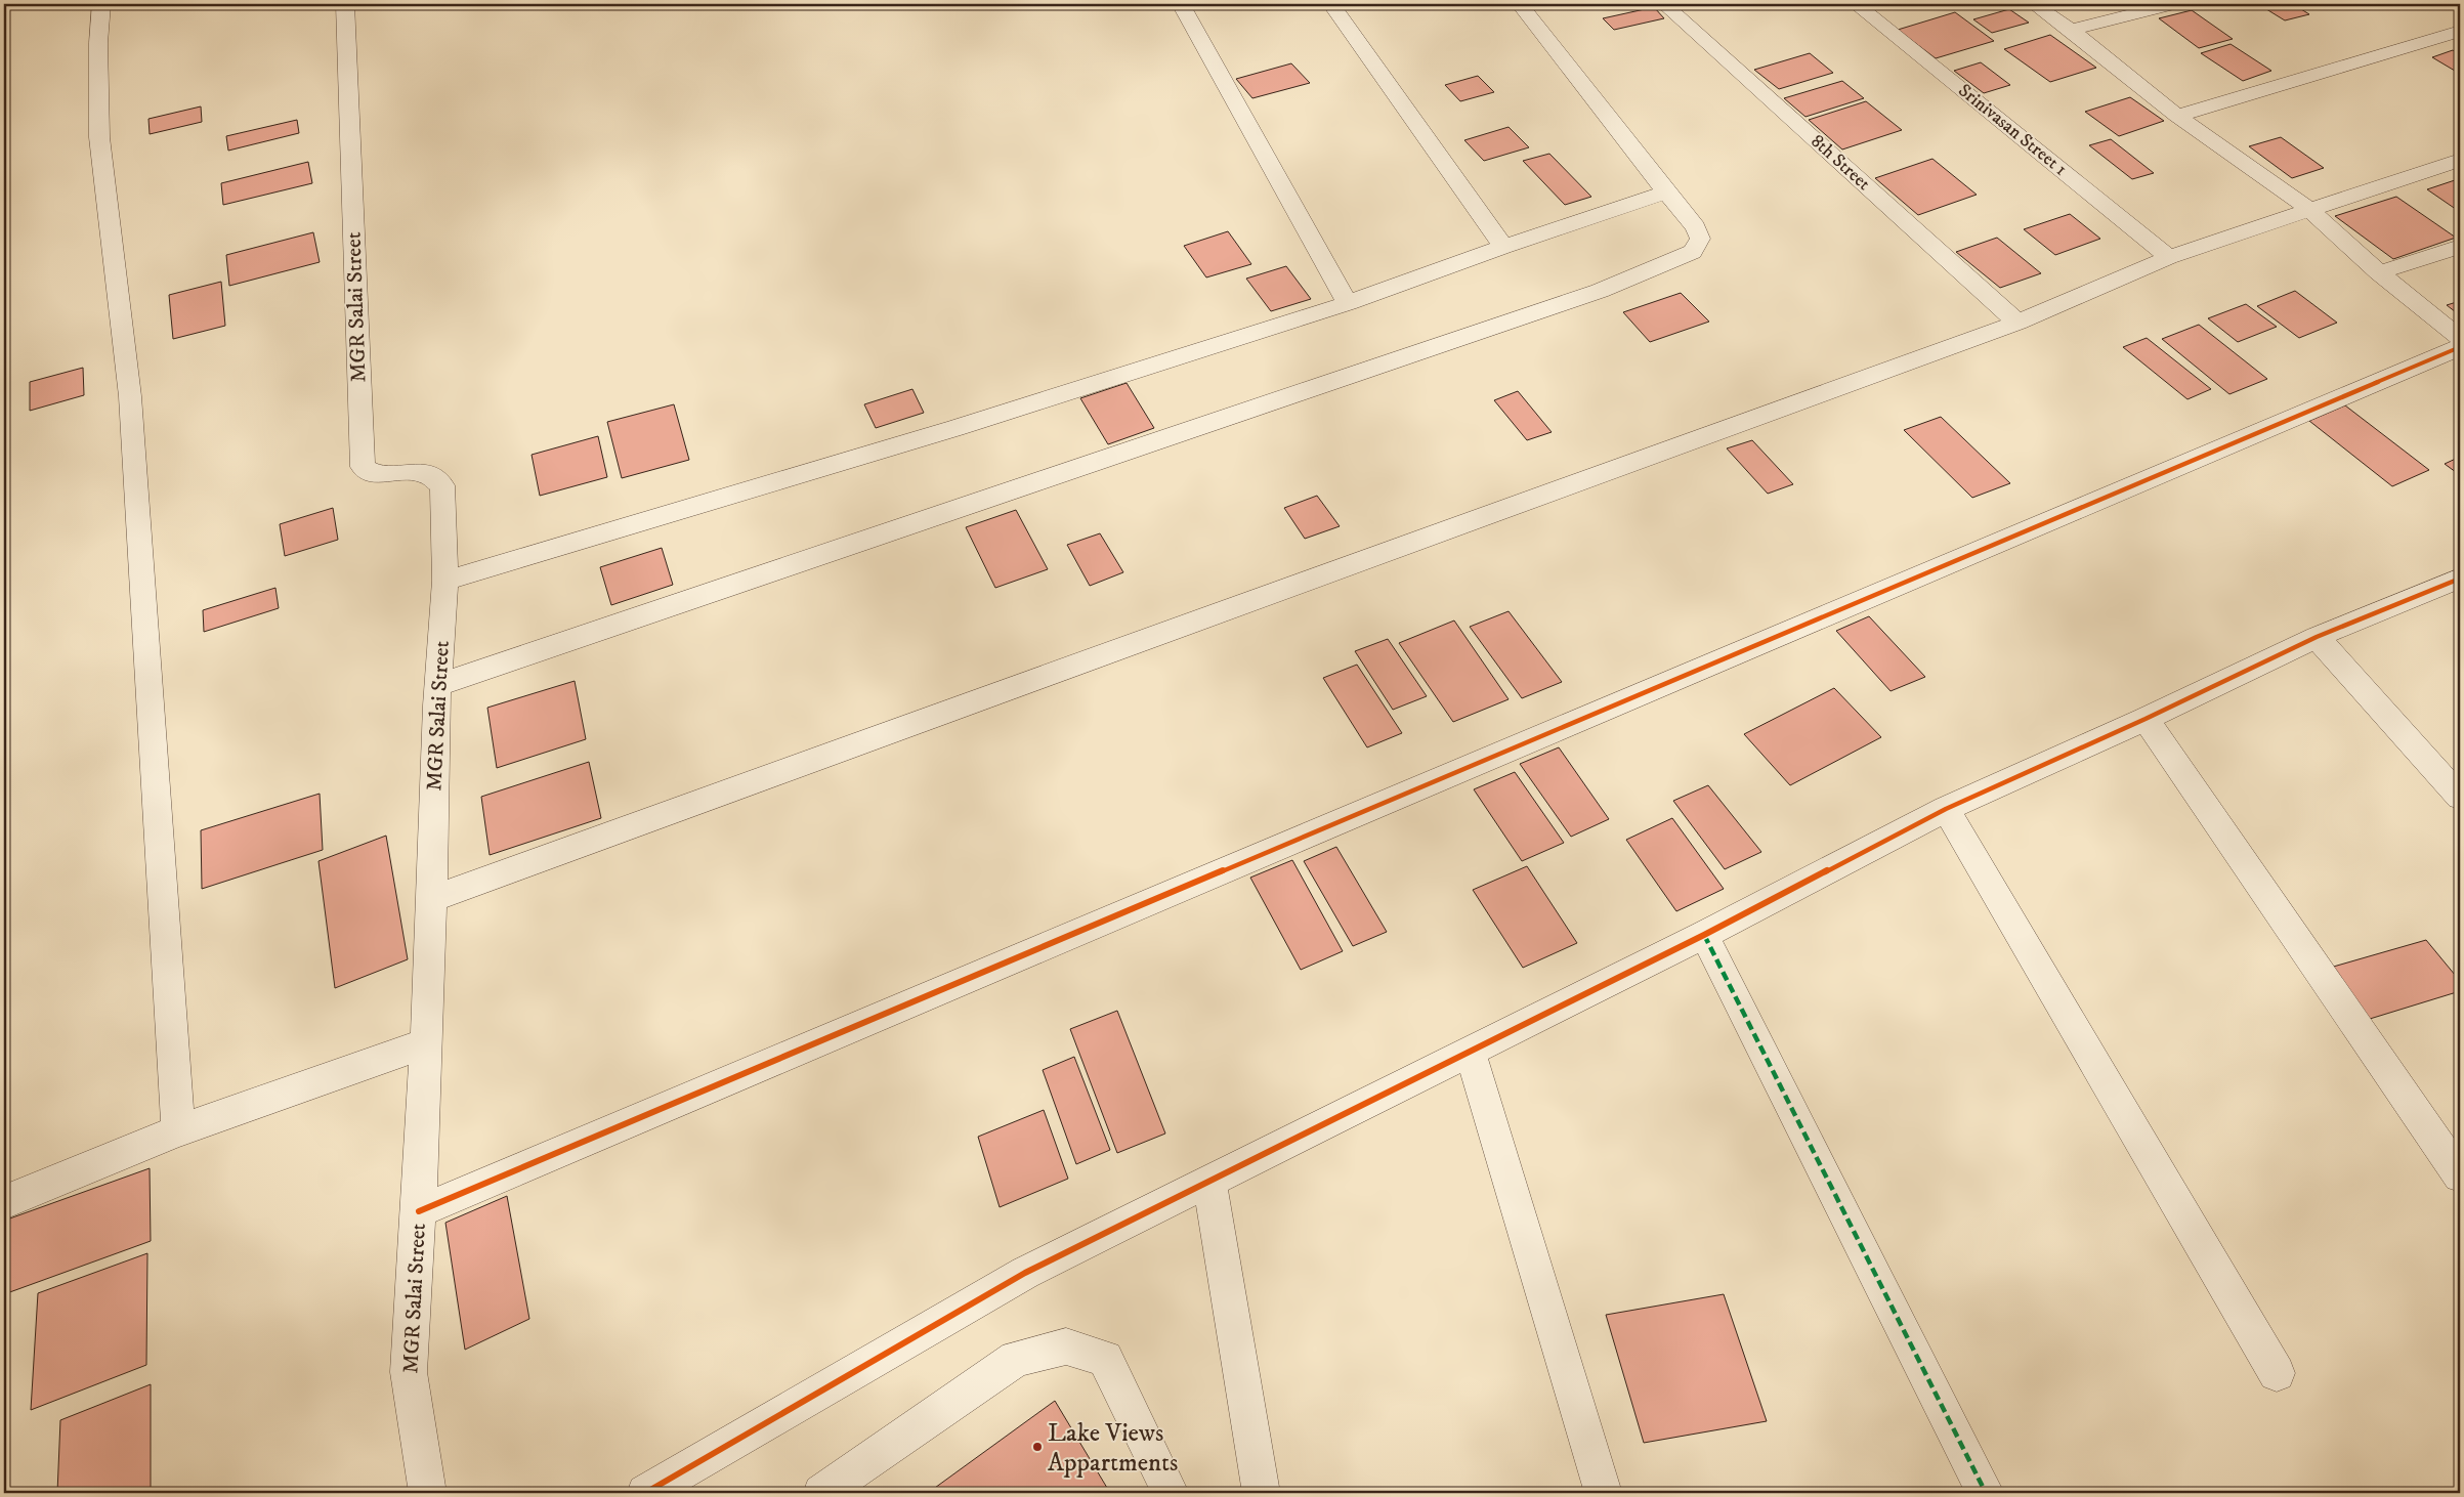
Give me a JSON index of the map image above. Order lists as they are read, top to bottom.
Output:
{
  "streets": {
    "street": ["Srinivasan Street 1", "8th Street", "MGR Salai Street"]
  },
  "places": ["Lake Views Appartments"]
}
